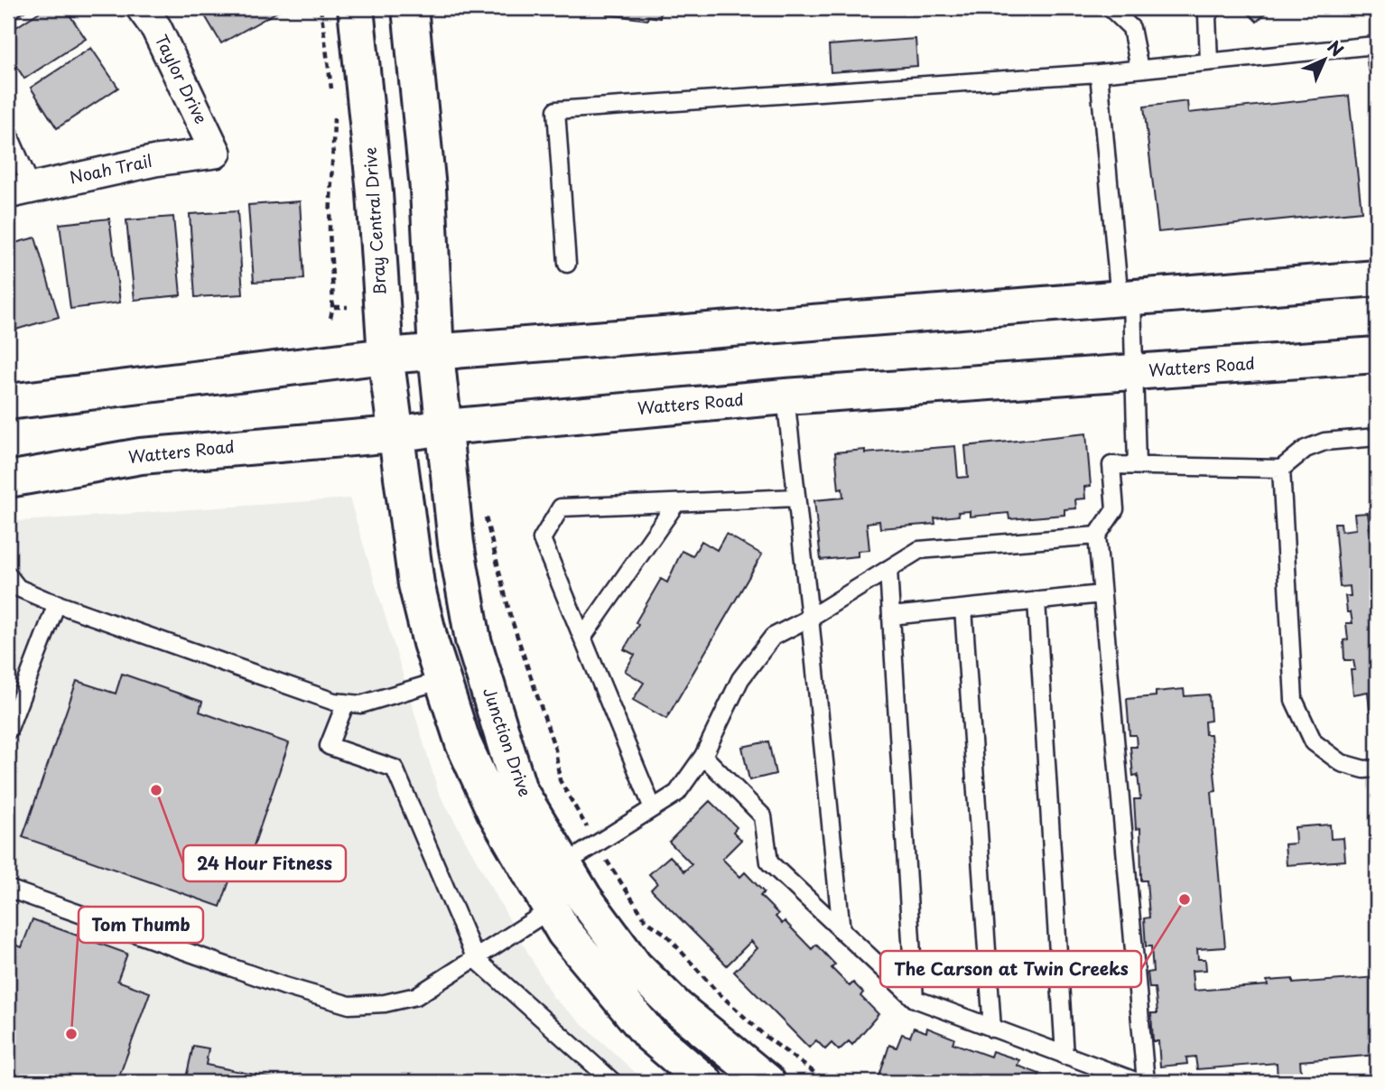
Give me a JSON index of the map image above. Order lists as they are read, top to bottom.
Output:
{
  "streets": {
    "main road": ["Bray Central Drive", "Watters Road", "Junction Drive"],
    "street": ["Taylor Drive", "Noah Trail"]
  },
  "crossings": [
    ["Taylor Drive", "Noah Trail"],
    ["Bray Central Drive", "Watters Road"],
    ["Watters Road", "Junction Drive"]
  ],
  "places": ["24 Hour Fitness", "The Carson at Twin Creeks", "Tom Thumb"],
  "north": "top right"
}
